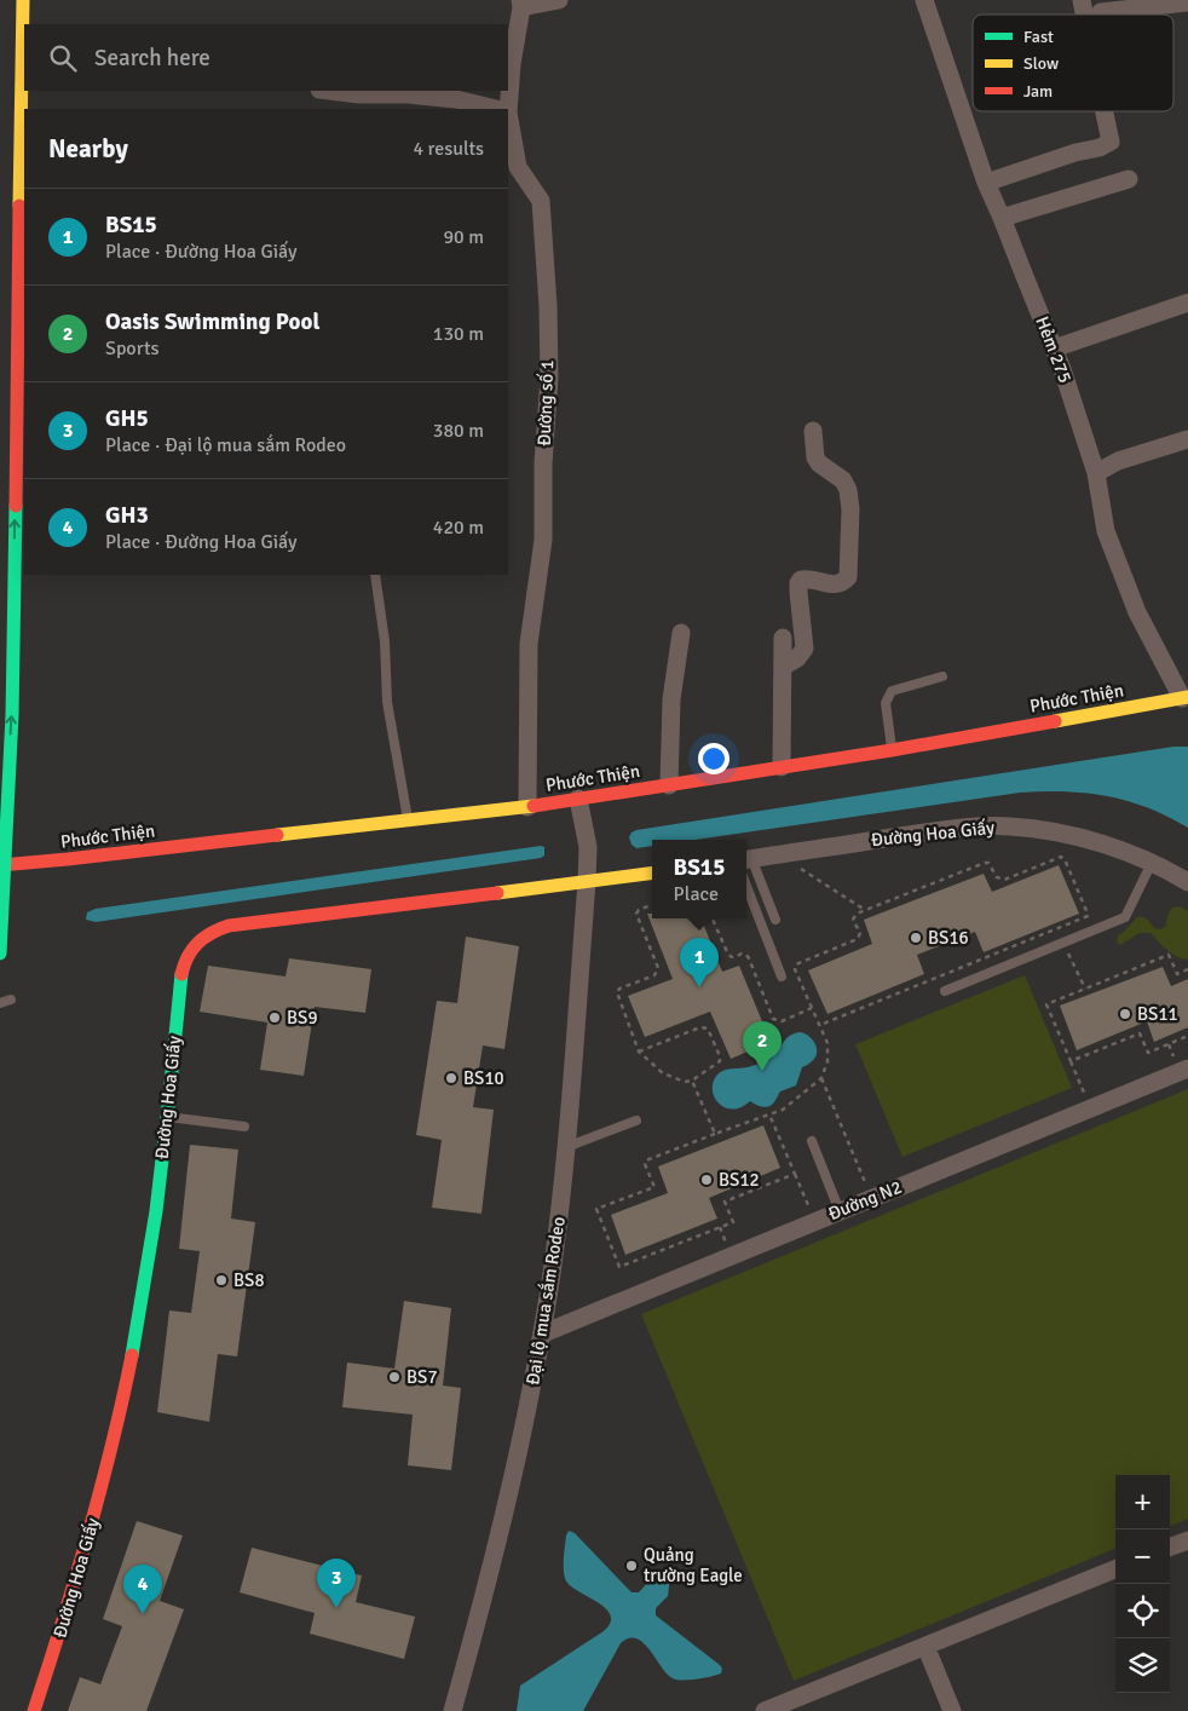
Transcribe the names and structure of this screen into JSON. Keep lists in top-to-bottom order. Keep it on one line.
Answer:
{"streets":{"main road":["Phước Thiện","Đường Hoa Giấy"],"street":["Hẻm 275","Đường số 1","Đường N2","Đại lộ mua sắm Rodeo"]},"crossings":[["Hẻm 275","Phước Thiện"],["Đường số 1","Phước Thiện"],["Phước Thiện","Đại lộ mua sắm Rodeo"],["Đường Hoa Giấy","Đại lộ mua sắm Rodeo"],["Đường N2","Đại lộ mua sắm Rodeo"]],"places":["BS16","BS11","BS9","BS10","BS12","BS8","BS7","Quảng trường Eagle"],"legend":["Fast","Slow","Jam"],"page":{"search":"Search here","heading":["Nearby","4 results"],"list":[{"mark":"1","name":"BS15","note":"Place · Đường Hoa Giấy","value":"90 m"},{"mark":"2","name":"Oasis Swimming Pool","note":"Sports","value":"130 m"},{"mark":"3","name":"GH5","note":"Place · Đại lộ mua sắm Rodeo","value":"380 m"},{"mark":"4","name":"GH3","note":"Place · Đường Hoa Giấy","value":"420 m"}],"popup":["BS15","Place"],"pins":["1","2","3","4"],"map_buttons":["+","−"]}}
